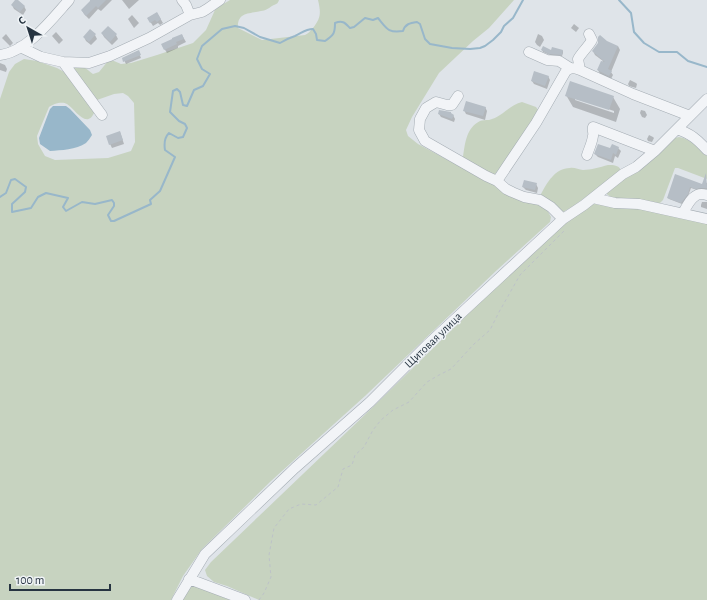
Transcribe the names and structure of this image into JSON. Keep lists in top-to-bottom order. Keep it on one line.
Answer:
{"streets":{"street":["Щитовая улица"]},"scale_bar":"100 m","north":"top left"}
